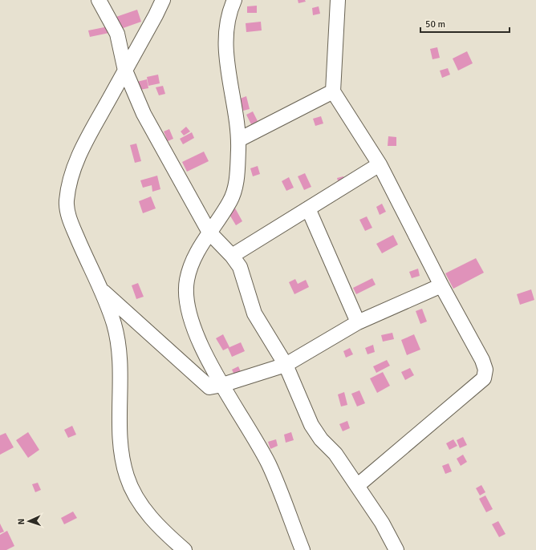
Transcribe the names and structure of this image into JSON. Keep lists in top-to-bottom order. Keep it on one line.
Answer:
{"scale_bar":"50 m","north":"left"}
